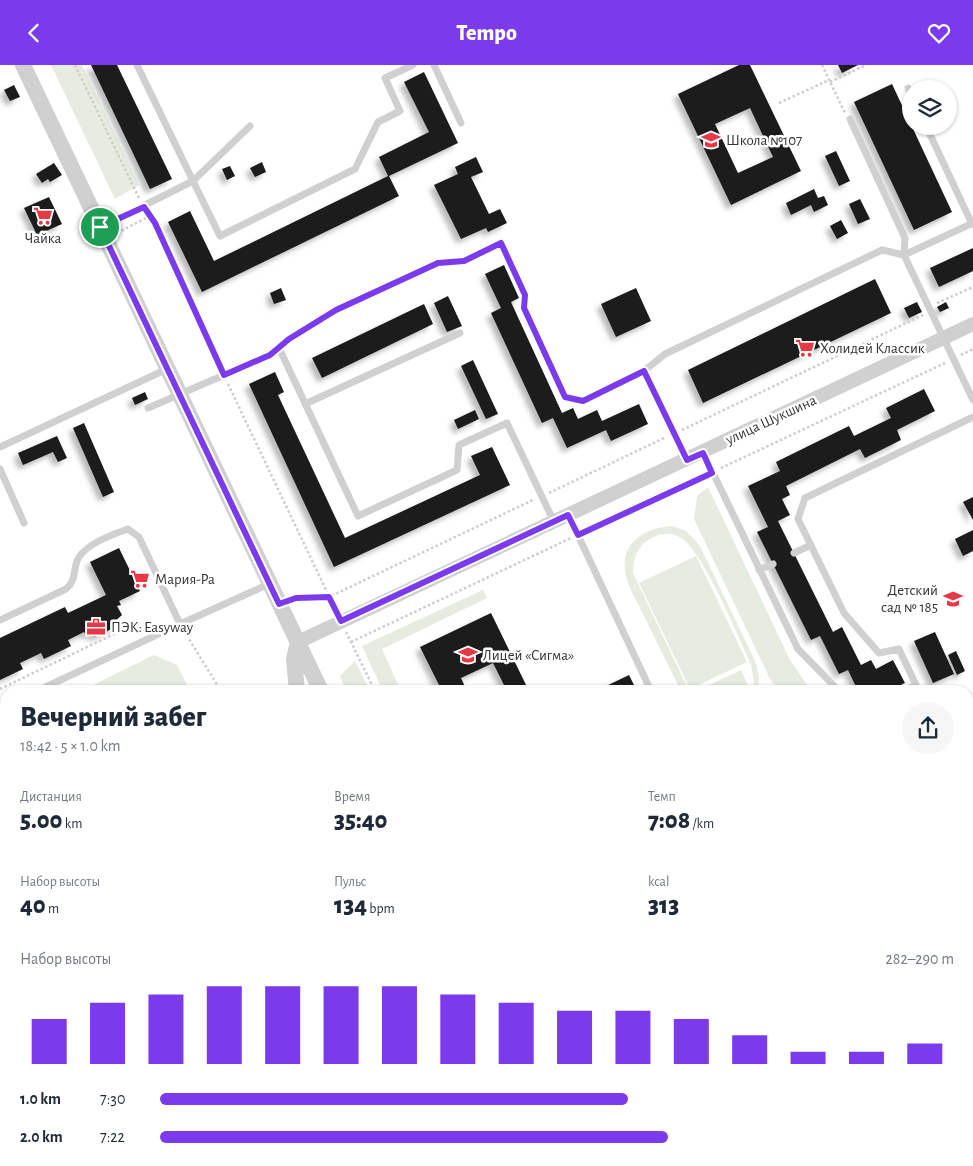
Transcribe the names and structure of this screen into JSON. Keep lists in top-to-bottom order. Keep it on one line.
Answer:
{"streets":{"street":["улица Шукшина"]},"places":{"school or university":["Школа №107","Детский сад № 185","Лицей «Сигма»"],"supermarket":["Чайка","Холидей Классик","Мария-Ра"],"office":["ПЭК: Easyway"]},"page":{"header":"Tempo","heading":["Вечерний забег","18:42 · 5 × 1.0 km"],"stats":[["Дистанция","5.00 km"],["Время","35:40"],["Темп","7:08 /km"],["Набор высоты","40 m"],["Пульс","134 bpm"],["kcal","313"]],"chart":["Набор высоты","282–290 m"],"list":[{"name":"1.0 km","note":"7:30"},{"name":"2.0 km","note":"7:22"}]}}
